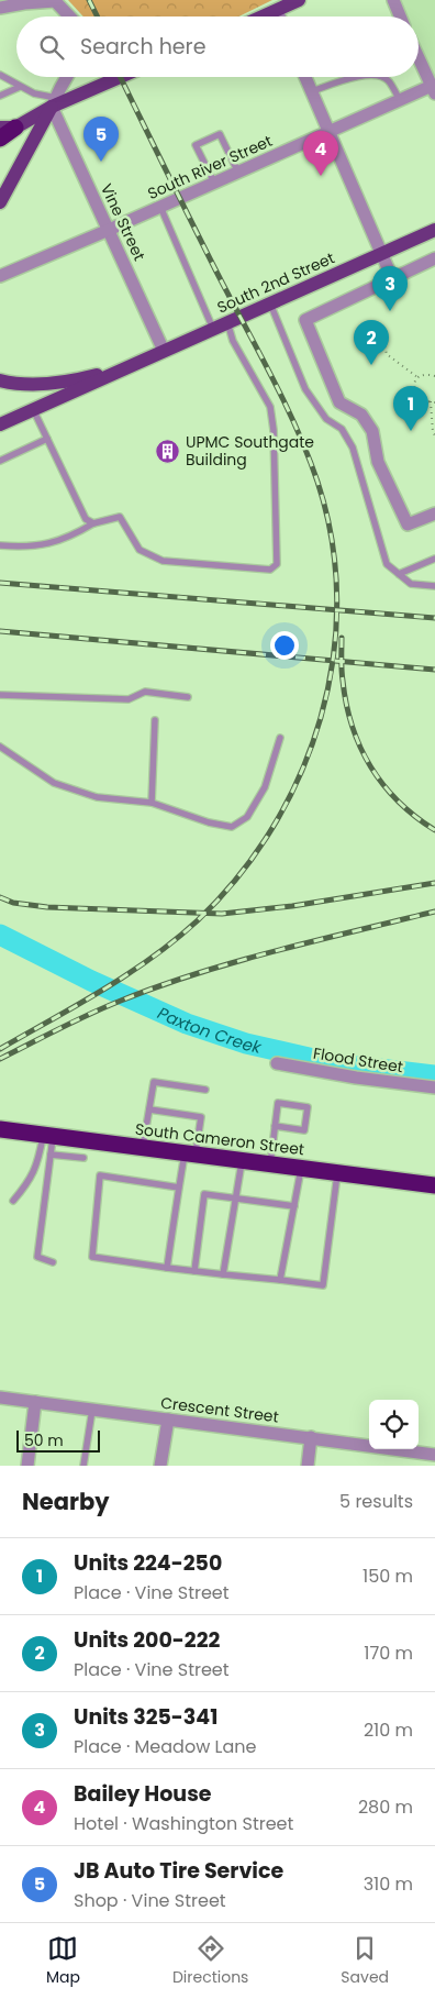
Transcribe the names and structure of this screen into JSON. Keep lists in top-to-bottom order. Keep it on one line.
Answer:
{"streets":{"highway":["South Cameron Street"],"main road":["South 2nd Street"],"street":["South River Street","Vine Street","Flood Street","Crescent Street"]},"crossings":[["South River Street","Vine Street"],["Vine Street","South 2nd Street"]],"water":["Paxton Creek"],"places":{"building":["UPMC Southgate Building"]},"scale_bar":"50 m","page":{"search":"Search here","pins":["5","4","3","2","1"],"scale":"50 m","heading":["Nearby","5 results"],"list":[{"mark":"1","name":"Units 224-250","note":"Place · Vine Street","value":"150 m"},{"mark":"2","name":"Units 200-222","note":"Place · Vine Street","value":"170 m"},{"mark":"3","name":"Units 325-341","note":"Place · Meadow Lane","value":"210 m"},{"mark":"4","name":"Bailey House","note":"Hotel · Washington Street","value":"280 m"},{"mark":"5","name":"JB Auto Tire Service","note":"Shop · Vine Street","value":"310 m"}],"nav":["Map","Directions","Saved"]}}
